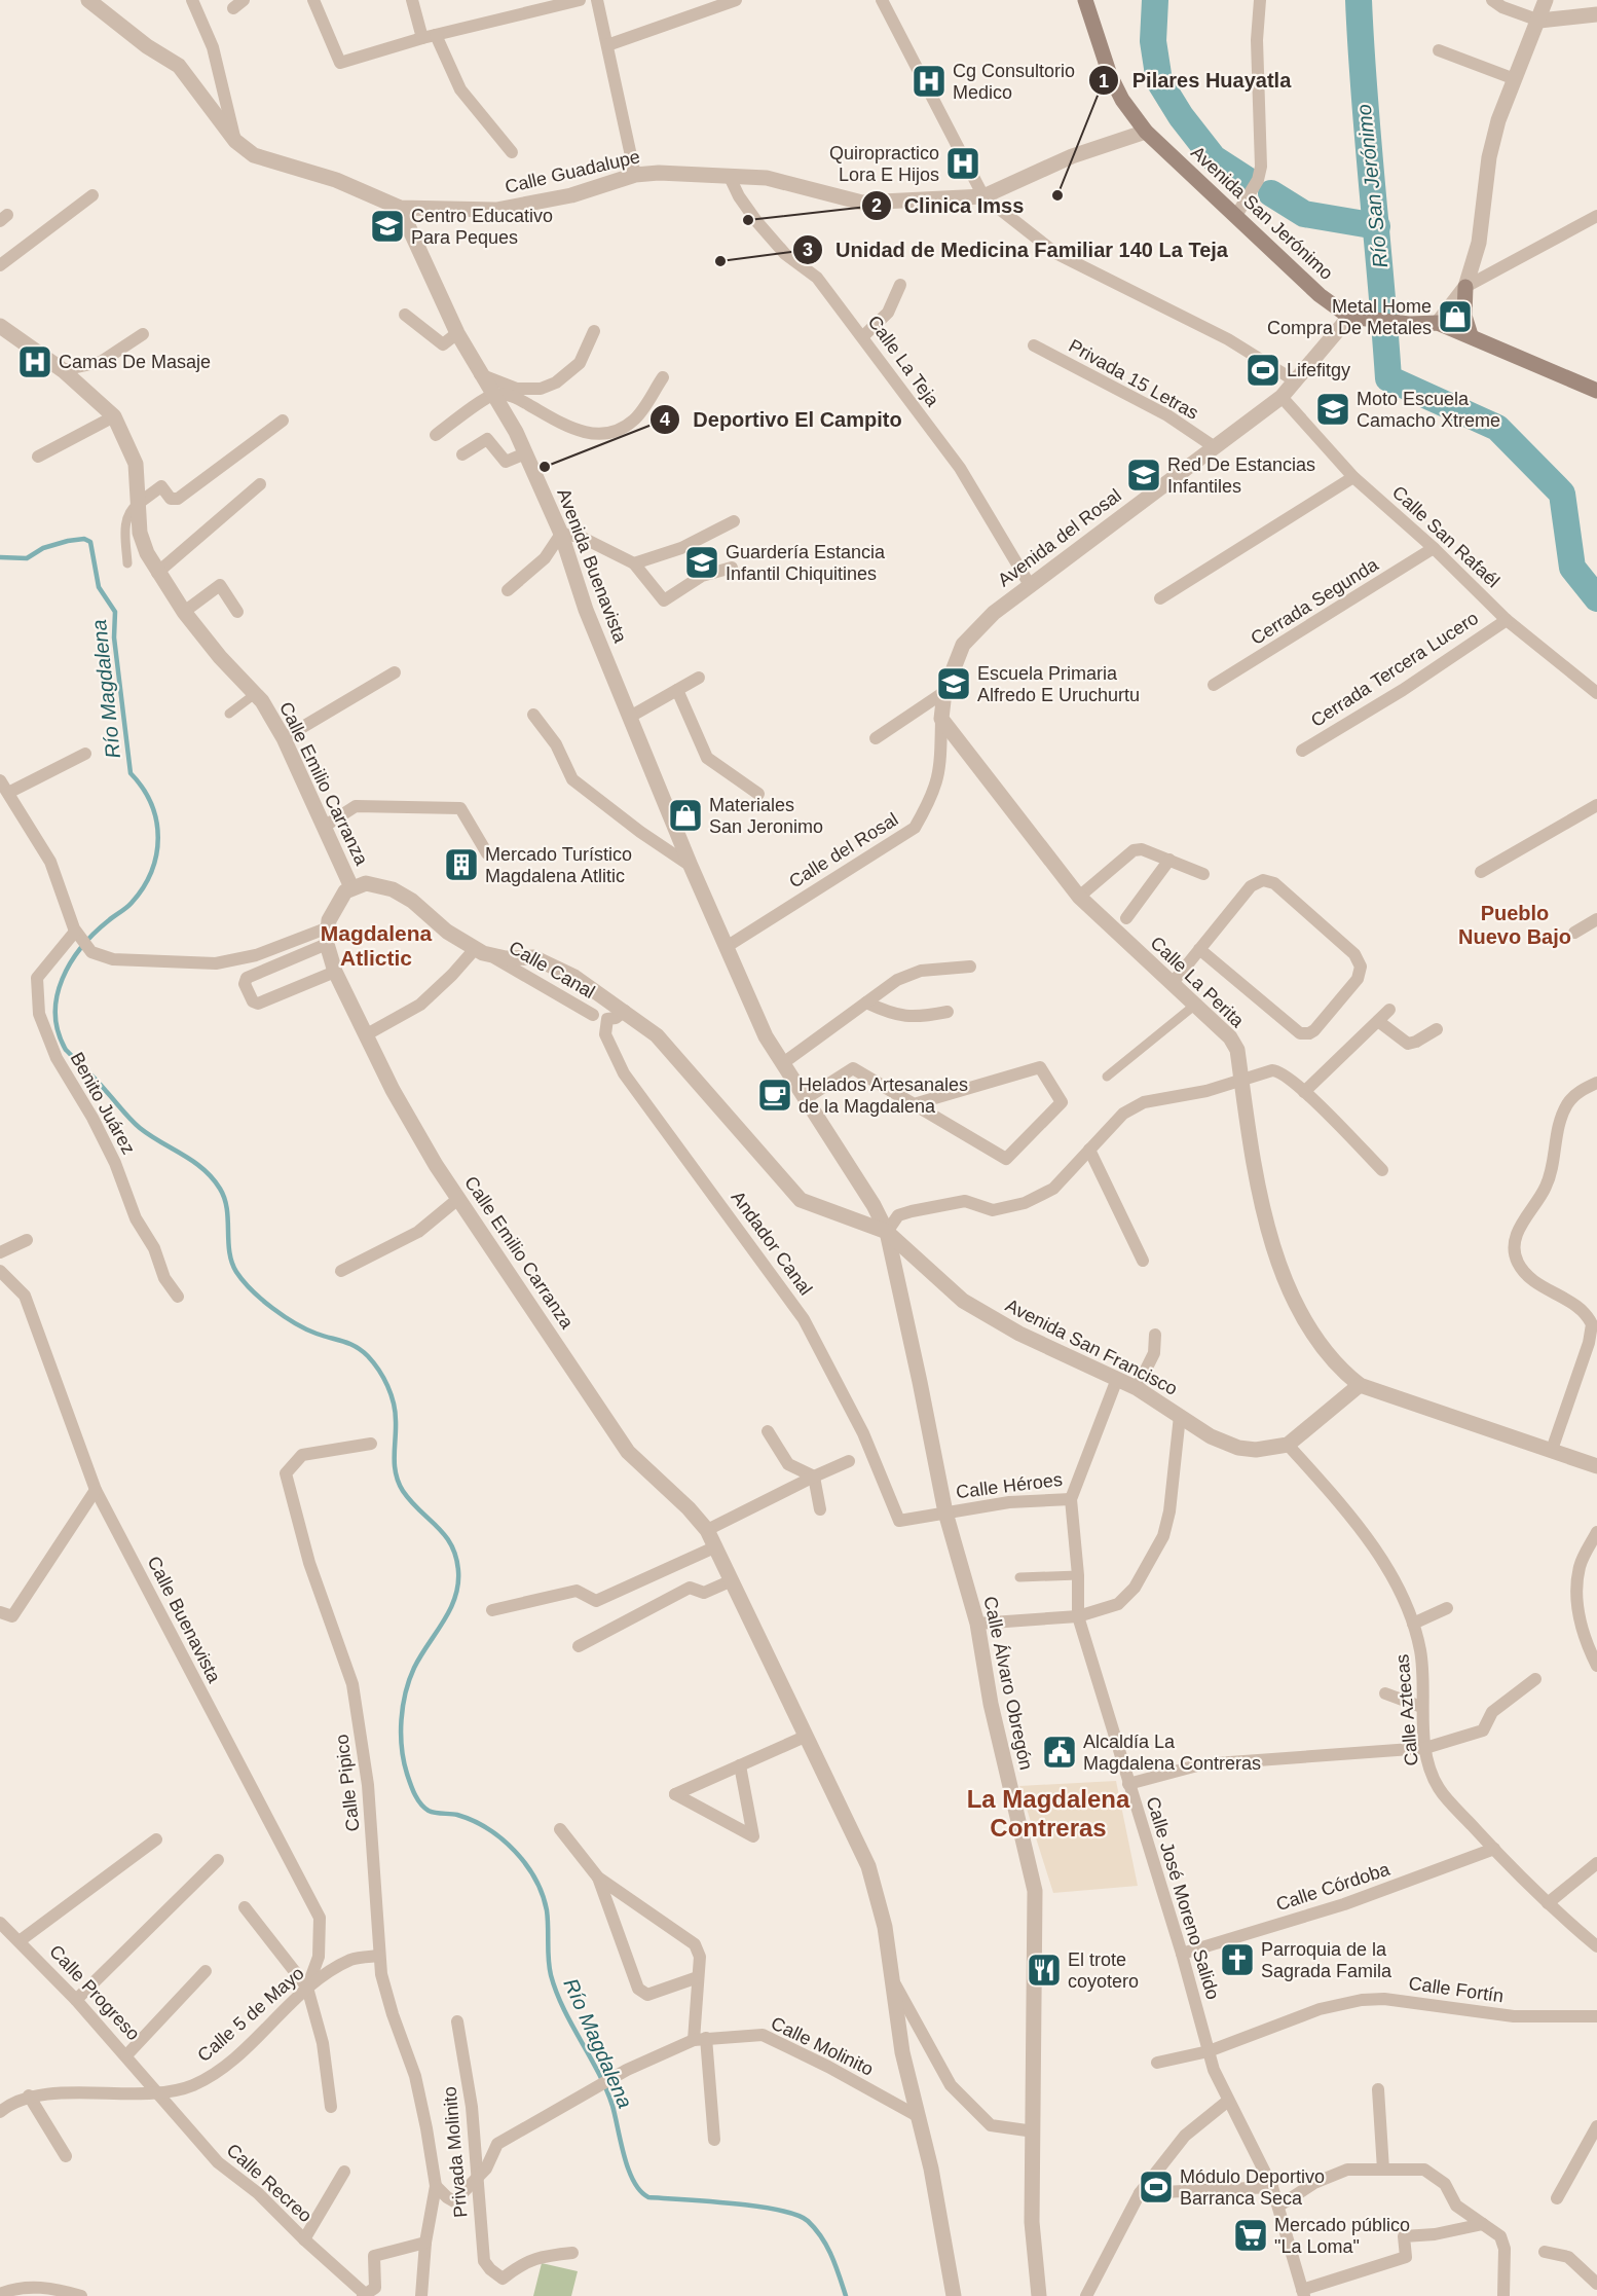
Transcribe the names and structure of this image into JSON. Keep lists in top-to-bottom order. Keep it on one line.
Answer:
{"streets":{"main road":["Avenida San Jerónimo"],"street":["Calle Guadalupe","Calle La Teja","Privada 15 Letras","Calle San Rafaél","Avenida del Rosal","Avenida Buenavista","Cerrada Segunda","Cerrada Tercera Lucero","Calle Emilio Carranza","Calle del Rosal","Calle Canal","Calle La Perita","Benito Juárez","Andador Canal","Avenida San Francisco","Calle Héroes","Calle Buenavista","Calle Álvaro Obregón","Calle Aztecas","Calle Pipico","Calle Córdoba","Calle José Moreno Salido","Calle Fortín","Calle Progreso","Calle 5 de Mayo","Calle Molinito","Privada Molinito","Calle Recreo"]},"crossings":[["Calle Guadalupe","Avenida San Jerónimo"],["Calle Guadalupe","Calle La Teja"],["Calle Guadalupe","Avenida Buenavista"],["Avenida San Jerónimo","Avenida del Rosal"],["Calle La Teja","Avenida del Rosal"],["Privada 15 Letras","Avenida del Rosal"],["Calle San Rafaél","Avenida del Rosal"],["Calle San Rafaél","Cerrada Segunda"],["Calle San Rafaél","Cerrada Tercera Lucero"],["Avenida del Rosal","Calle del Rosal"],["Avenida del Rosal","Calle La Perita"],["Avenida Buenavista","Calle del Rosal"],["Avenida Buenavista","Avenida San Francisco"],["Avenida Buenavista","Calle Álvaro Obregón"],["Calle Emilio Carranza","Calle Molinito"],["Calle del Rosal","Calle La Perita"],["Andador Canal","Calle Héroes"],["Avenida San Francisco","Calle Héroes"],["Avenida San Francisco","Calle Álvaro Obregón"],["Avenida San Francisco","Calle Aztecas"],["Calle Héroes","Calle Álvaro Obregón"],["Calle Héroes","Calle José Moreno Salido"],["Calle Buenavista","Calle 5 de Mayo"],["Calle Aztecas","Calle Córdoba"],["Calle Pipico","Calle 5 de Mayo"],["Calle Pipico","Calle Molinito"],["Calle Córdoba","Calle José Moreno Salido"],["Calle José Moreno Salido","Calle Fortín"],["Calle Progreso","Calle 5 de Mayo"],["Calle Progreso","Calle Recreo"],["Calle 5 de Mayo","Calle Recreo"],["Calle Molinito","Privada Molinito"]],"districts":["Pueblo Nuevo Bajo","Magdalena Atlictic","La Magdalena Contreras"],"water":["Río San Jerónimo","Río Magdalena"],"places":{"hospital":["Cg Consultorio Medico","Quiropractico Lora E Hijos","Camas De Masaje"],"other":["Pilares Huayatla","Clinica Imss","Unidad de Medicina Familiar 140 La Teja","Deportivo El Campito"],"school or university":["Centro Educativo Para Peques","Moto Escuela Camacho Xtreme","Red De Estancias Infantiles","Guardería Estancia Infantil Chiquitines","Escuela Primaria Alfredo E Uruchurtu"],"shop":["Metal Home Compra De Metales","Materiales San Jeronimo"],"sports":["Lifefitgy","Módulo Deportivo Barranca Seca"],"building":["Mercado Turístico Magdalena Atlitic"],"cafe":["Helados Artesanales de la Magdalena"],"public building":["Alcaldía La Magdalena Contreras"],"church":["Parroquia de la Sagrada Famila"],"restaurant":["El trote coyotero"],"supermarket":["Mercado público \"La Loma\""]}}
